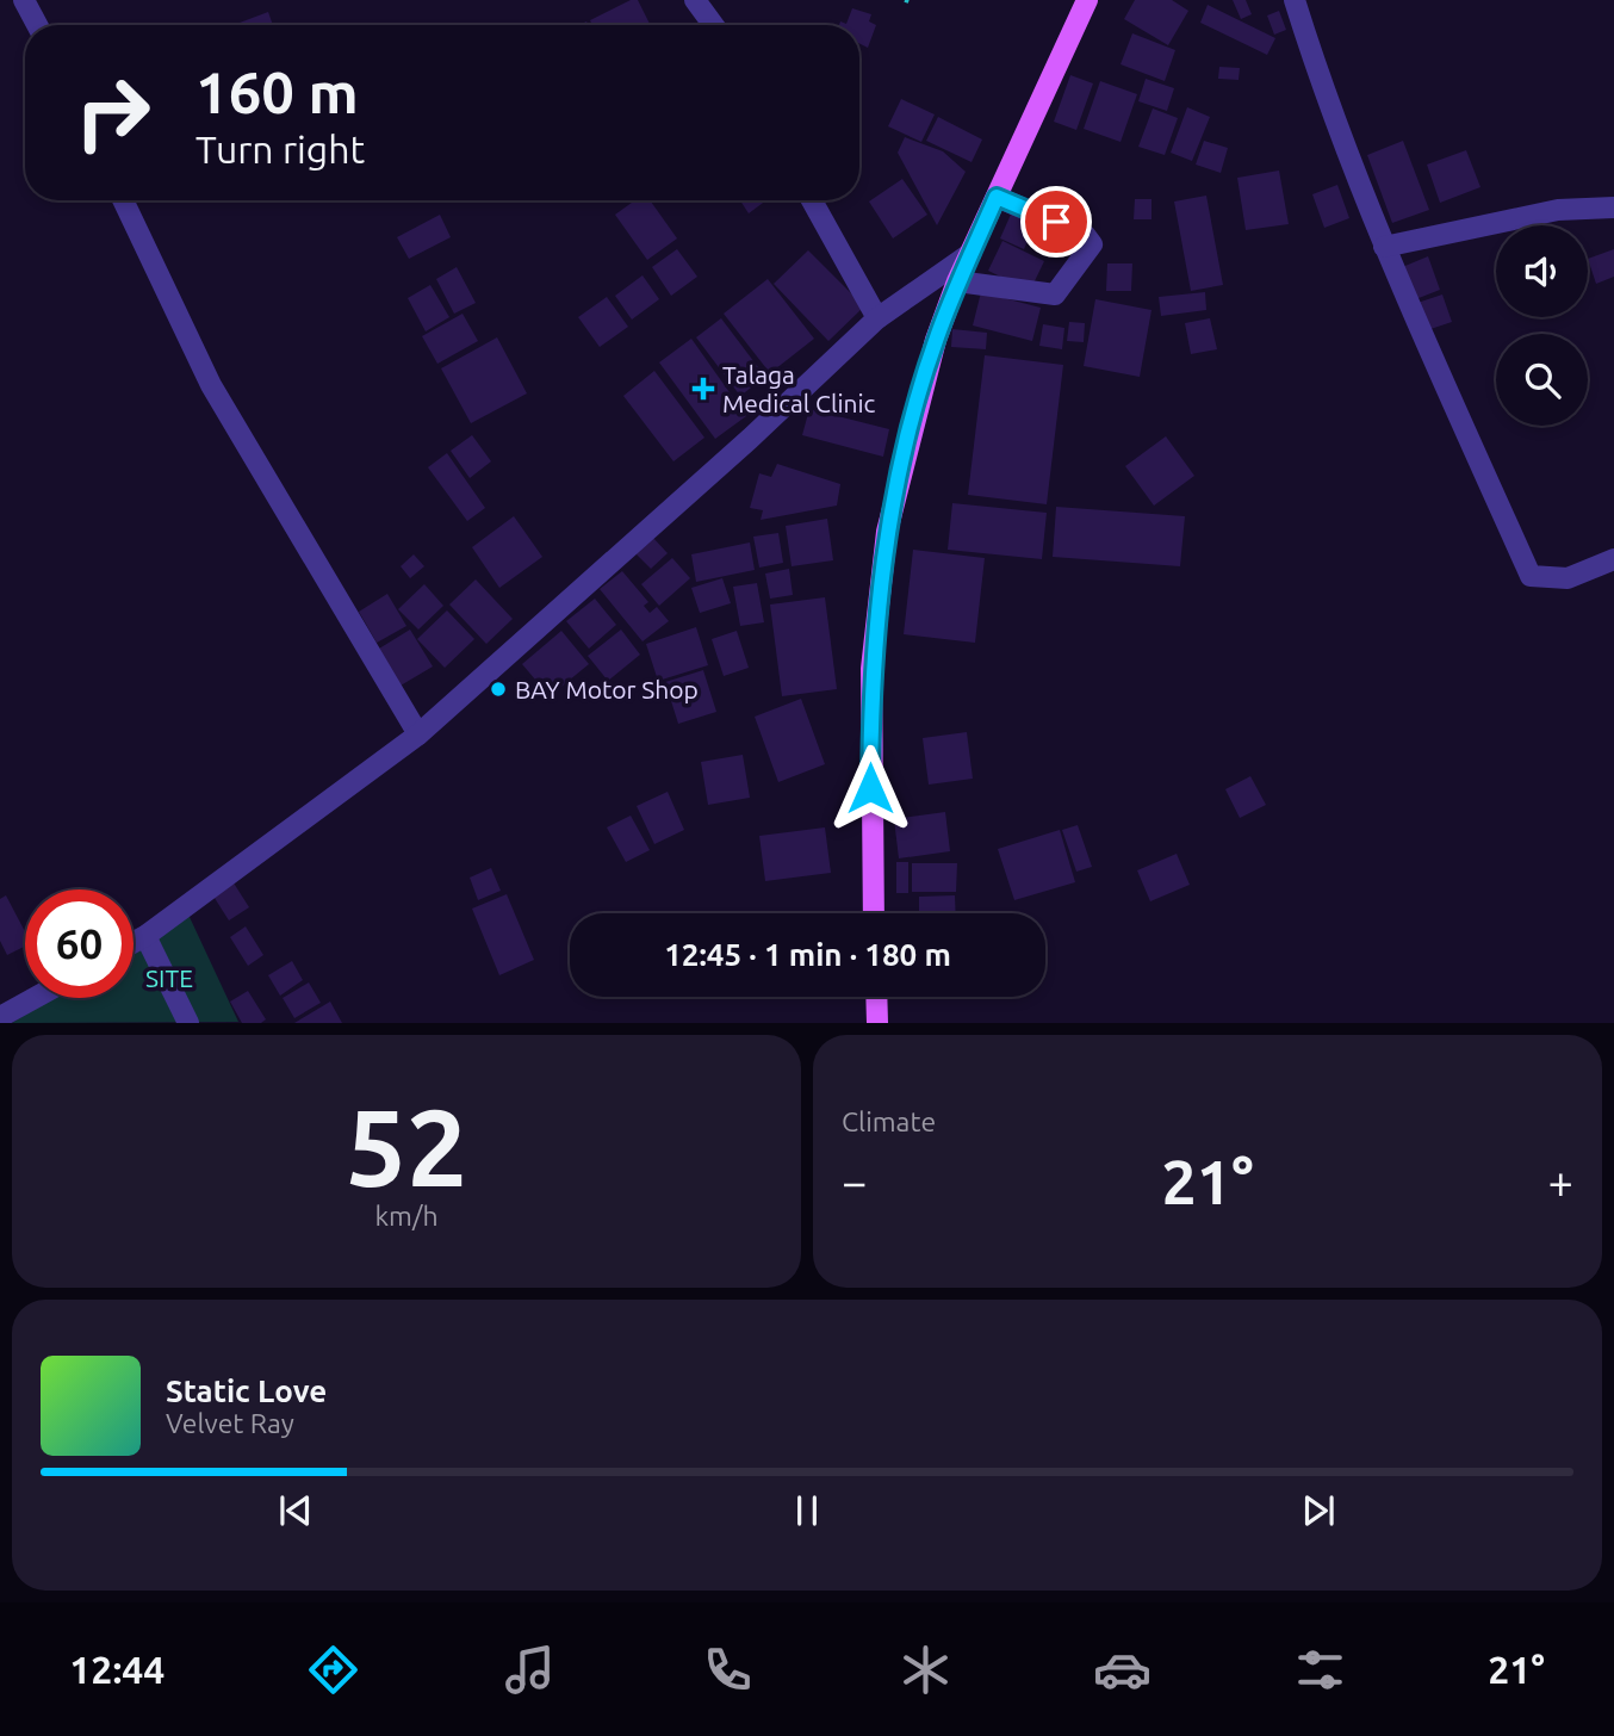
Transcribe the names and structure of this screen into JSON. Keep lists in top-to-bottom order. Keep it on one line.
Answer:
{"parks":["SITE"],"places":{"health":["Talaga Medical Clinic"],"other":["BAY Motor Shop"]},"page":{"turn":["160 m","Turn right"],"limit":"60","trip":"12:45 · 1 min · 180 m","tile":[["52","km/h"],"Climate"],"heat":["−","21°","+"],"song":["Static Love","Velvet Ray"],"tabs":["12:44","21°"]}}
